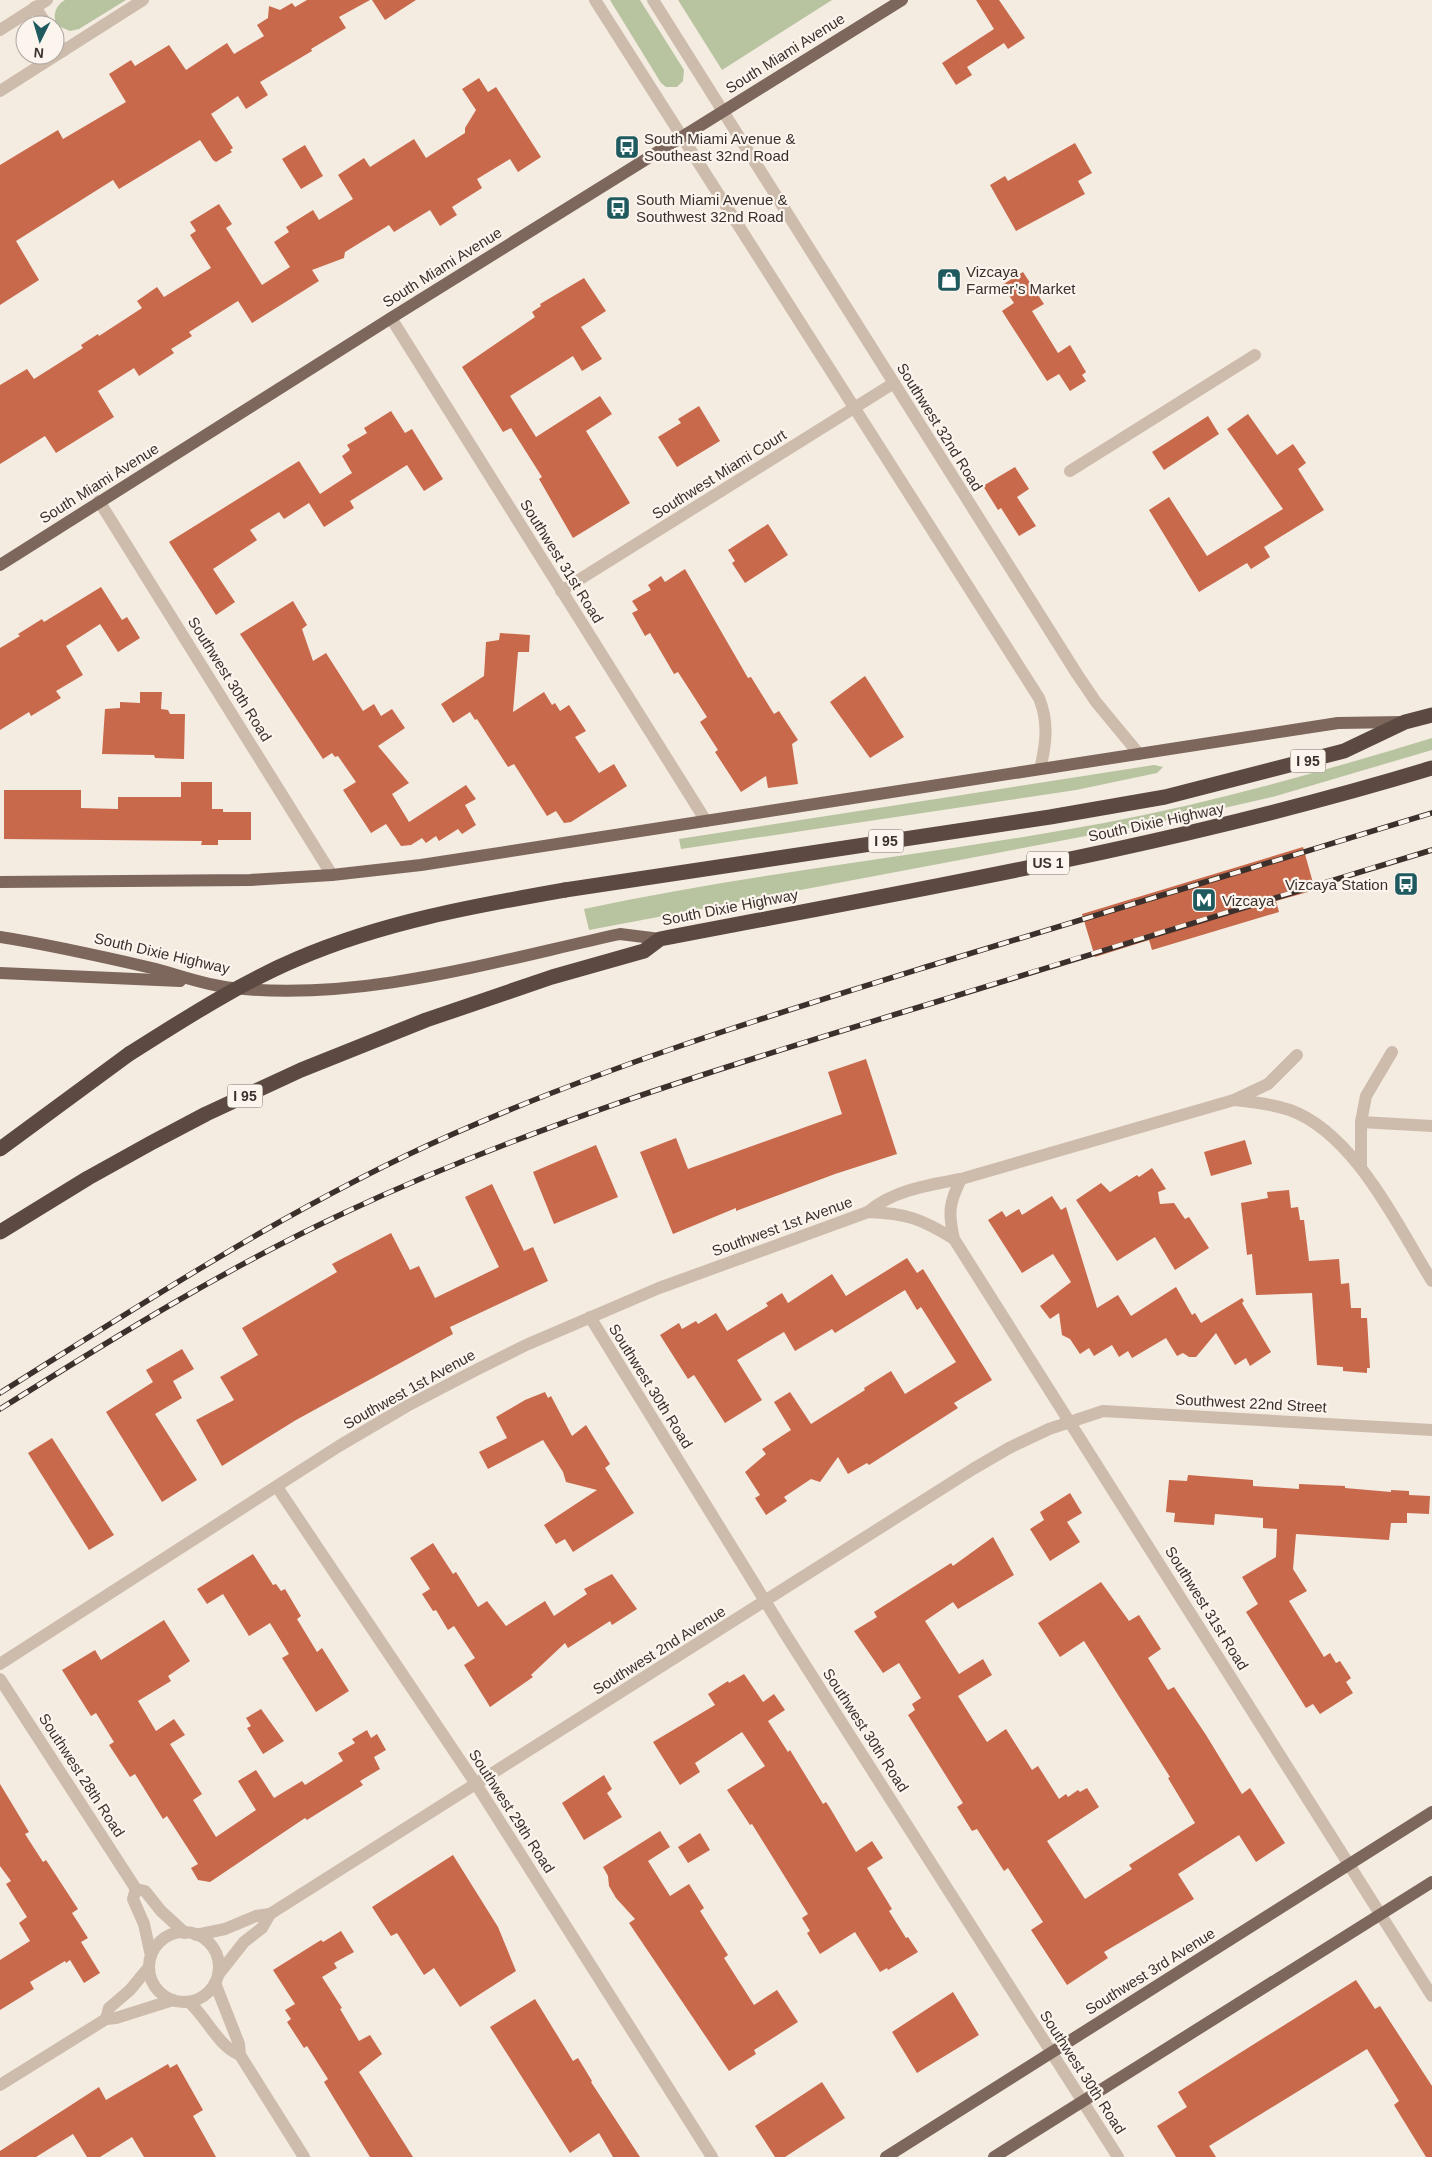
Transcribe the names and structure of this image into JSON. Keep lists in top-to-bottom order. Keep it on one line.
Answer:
{"streets":{"highway":["I 95","South Dixie Highway","US 1"],"main road":["South Miami Avenue","Southwest 3rd Avenue"],"street":["Southwest 32nd Road","Southwest Miami Court","Southwest 31st Road","Southwest 30th Road","Southwest 1st Avenue","Southwest 22nd Street","Southwest 2nd Avenue","Southwest 28th Road","Southwest 29th Road"]},"crossings":[["South Miami Avenue","Southwest 32nd Road"],["South Miami Avenue","Southwest 31st Road"],["South Miami Avenue","Southwest 30th Road"],["Southwest 32nd Road","Southwest Miami Court"],["Southwest Miami Court","Southwest 31st Road"],["Southwest 31st Road","Southwest 1st Avenue"],["Southwest 31st Road","Southwest 22nd Street"],["Southwest 31st Road","Southwest 2nd Avenue"],["Southwest 31st Road","Southwest 3rd Avenue"],["Southwest 30th Road","Southwest 1st Avenue"],["Southwest 30th Road","Southwest 2nd Avenue"],["Southwest 30th Road","Southwest 3rd Avenue"],["I 95","South Dixie Highway"],["Southwest 1st Avenue","Southwest 29th Road"],["Southwest 22nd Street","Southwest 2nd Avenue"],["Southwest 2nd Avenue","Southwest 28th Road"],["Southwest 2nd Avenue","Southwest 29th Road"]],"places":{"bus stop":["South Miami Avenue & Southeast 32nd Road","South Miami Avenue & Southwest 32nd Road","Vizcaya Station"],"shop":["Vizcaya Farmer’s Market"],"metro station":["Vizcaya"]},"north":"bottom"}
